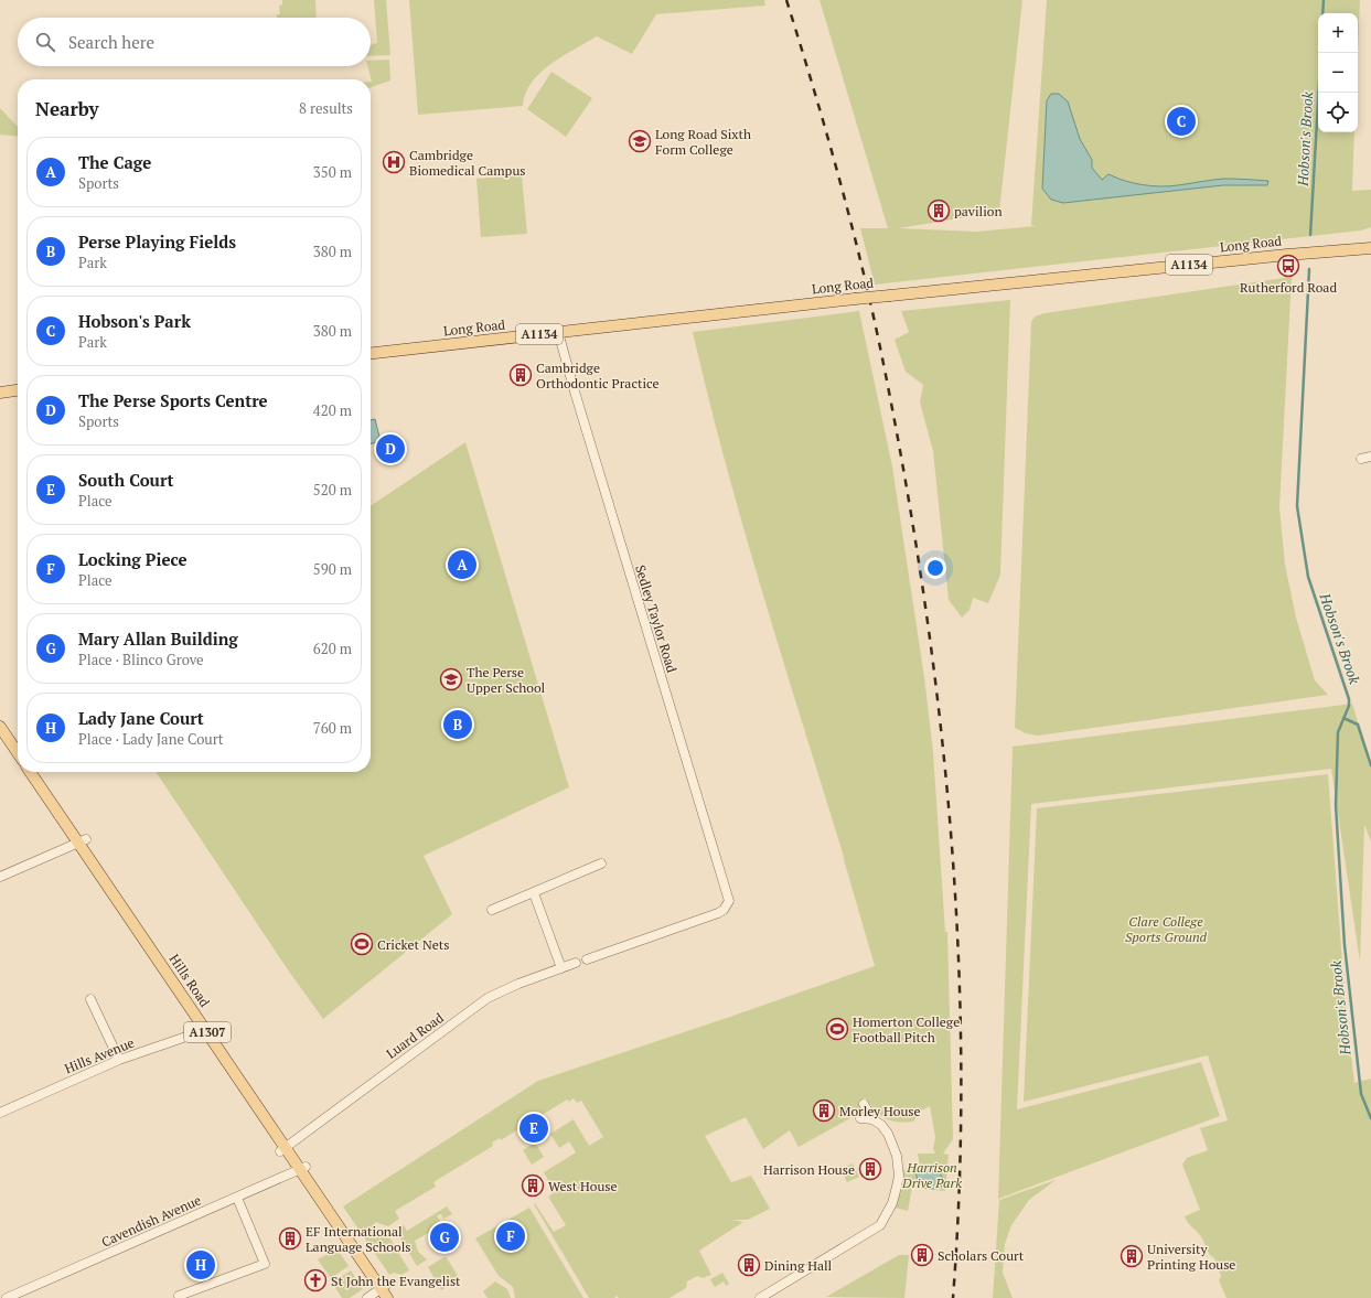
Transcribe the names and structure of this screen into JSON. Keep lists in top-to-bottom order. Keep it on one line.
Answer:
{"streets":{"main road":["Long Road","A1134","Hills Road","A1307"],"street":["Sedley Taylor Road","Luard Road","Hills Avenue","Cavendish Avenue"]},"crossings":[["Long Road","Sedley Taylor Road"],["Hills Road","Luard Road"],["Hills Road","Hills Avenue"],["Hills Road","Cavendish Avenue"]],"water":["Hobson's Brook"],"parks":["Clare College Sports Ground","Harrison Drive Park"],"places":{"school or university":["Long Road Sixth Form College","The Perse Upper School"],"hospital":["Cambridge Biomedical Campus"],"building":["pavilion","Cambridge Orthodontic Practice","Morley House","Harrison House","West House","EF International Language Schools","Scholars Court","University Printing House","Dining Hall"],"bus stop":["Rutherford Road"],"sports":["Cricket Nets","Homerton College Football Pitch"],"church":["St John the Evangelist"]},"page":{"map_buttons":["+","−"],"search":"Search here","heading":["Nearby","8 results"],"pins":["C","D","A","B","E","F","G","H"],"list":[{"mark":"A","name":"The Cage","note":"Sports","value":"350 m"},{"mark":"B","name":"Perse Playing Fields","note":"Park","value":"380 m"},{"mark":"C","name":"Hobson's Park","note":"Park","value":"380 m"},{"mark":"D","name":"The Perse Sports Centre","note":"Sports","value":"420 m"},{"mark":"E","name":"South Court","note":"Place","value":"520 m"},{"mark":"F","name":"Locking Piece","note":"Place","value":"590 m"},{"mark":"G","name":"Mary Allan Building","note":"Place · Blinco Grove","value":"620 m"},{"mark":"H","name":"Lady Jane Court","note":"Place · Lady Jane Court","value":"760 m"}]}}
